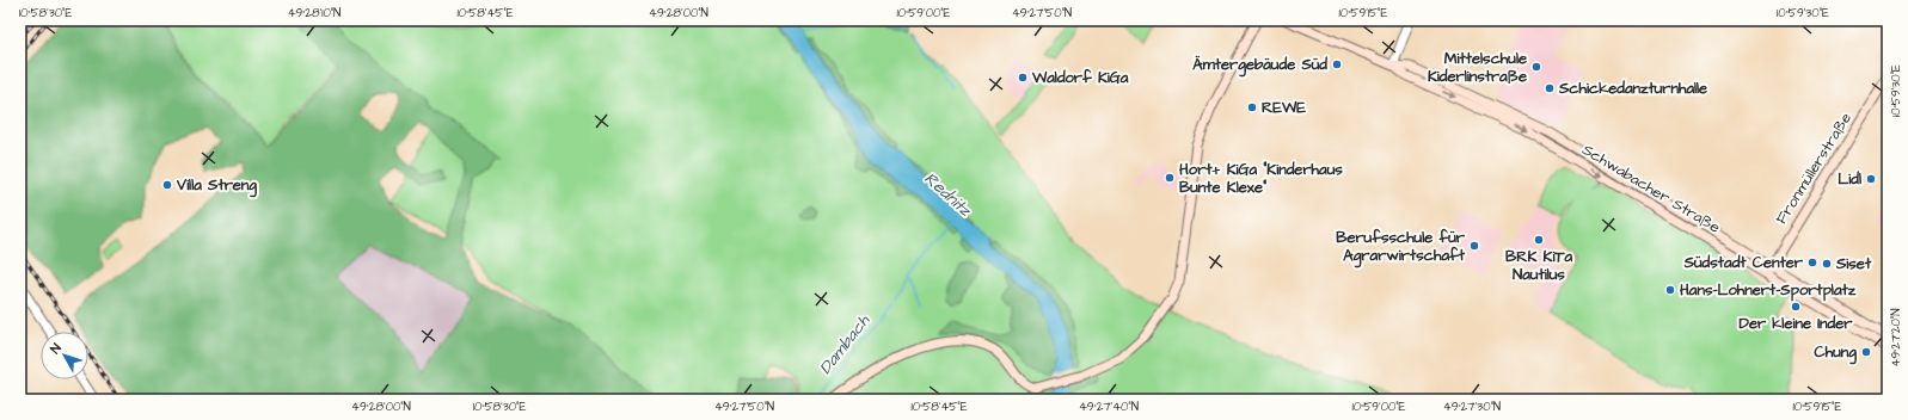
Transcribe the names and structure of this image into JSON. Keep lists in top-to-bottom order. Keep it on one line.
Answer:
{"streets":{"main road":["Fronmüllerstraße","Schwabacher Straße"]},"crossings":[["Fronmüllerstraße","Schwabacher Straße"]],"water":["Rednitz","Dambach"],"places":["Ämtergebäude Süd","Mittelschule Kiderlinstraße","Waldorf KiGa","Schickedanzturnhalle","REWE","Hort+ KiGa \"Kinderhaus Bunte Klexe\"","Lidl","Villa Streng","BRK KiTa Nautilus","Berufsschule für Agrarwirtschaft","Südstadt Center","Siset","Hans-Lohnert-Sportplatz","Der kleine Inder","Chung"],"north":"top left","coordinates":["10°58'30\"E","49°28'10\"N","10°58'45\"E","49°28'00\"N","10°59'00\"E","49°27'50\"N","10°59'15\"E","10°59'30\"E","49°27'20\"N","49°27'40\"N","49°27'30\"N"]}
